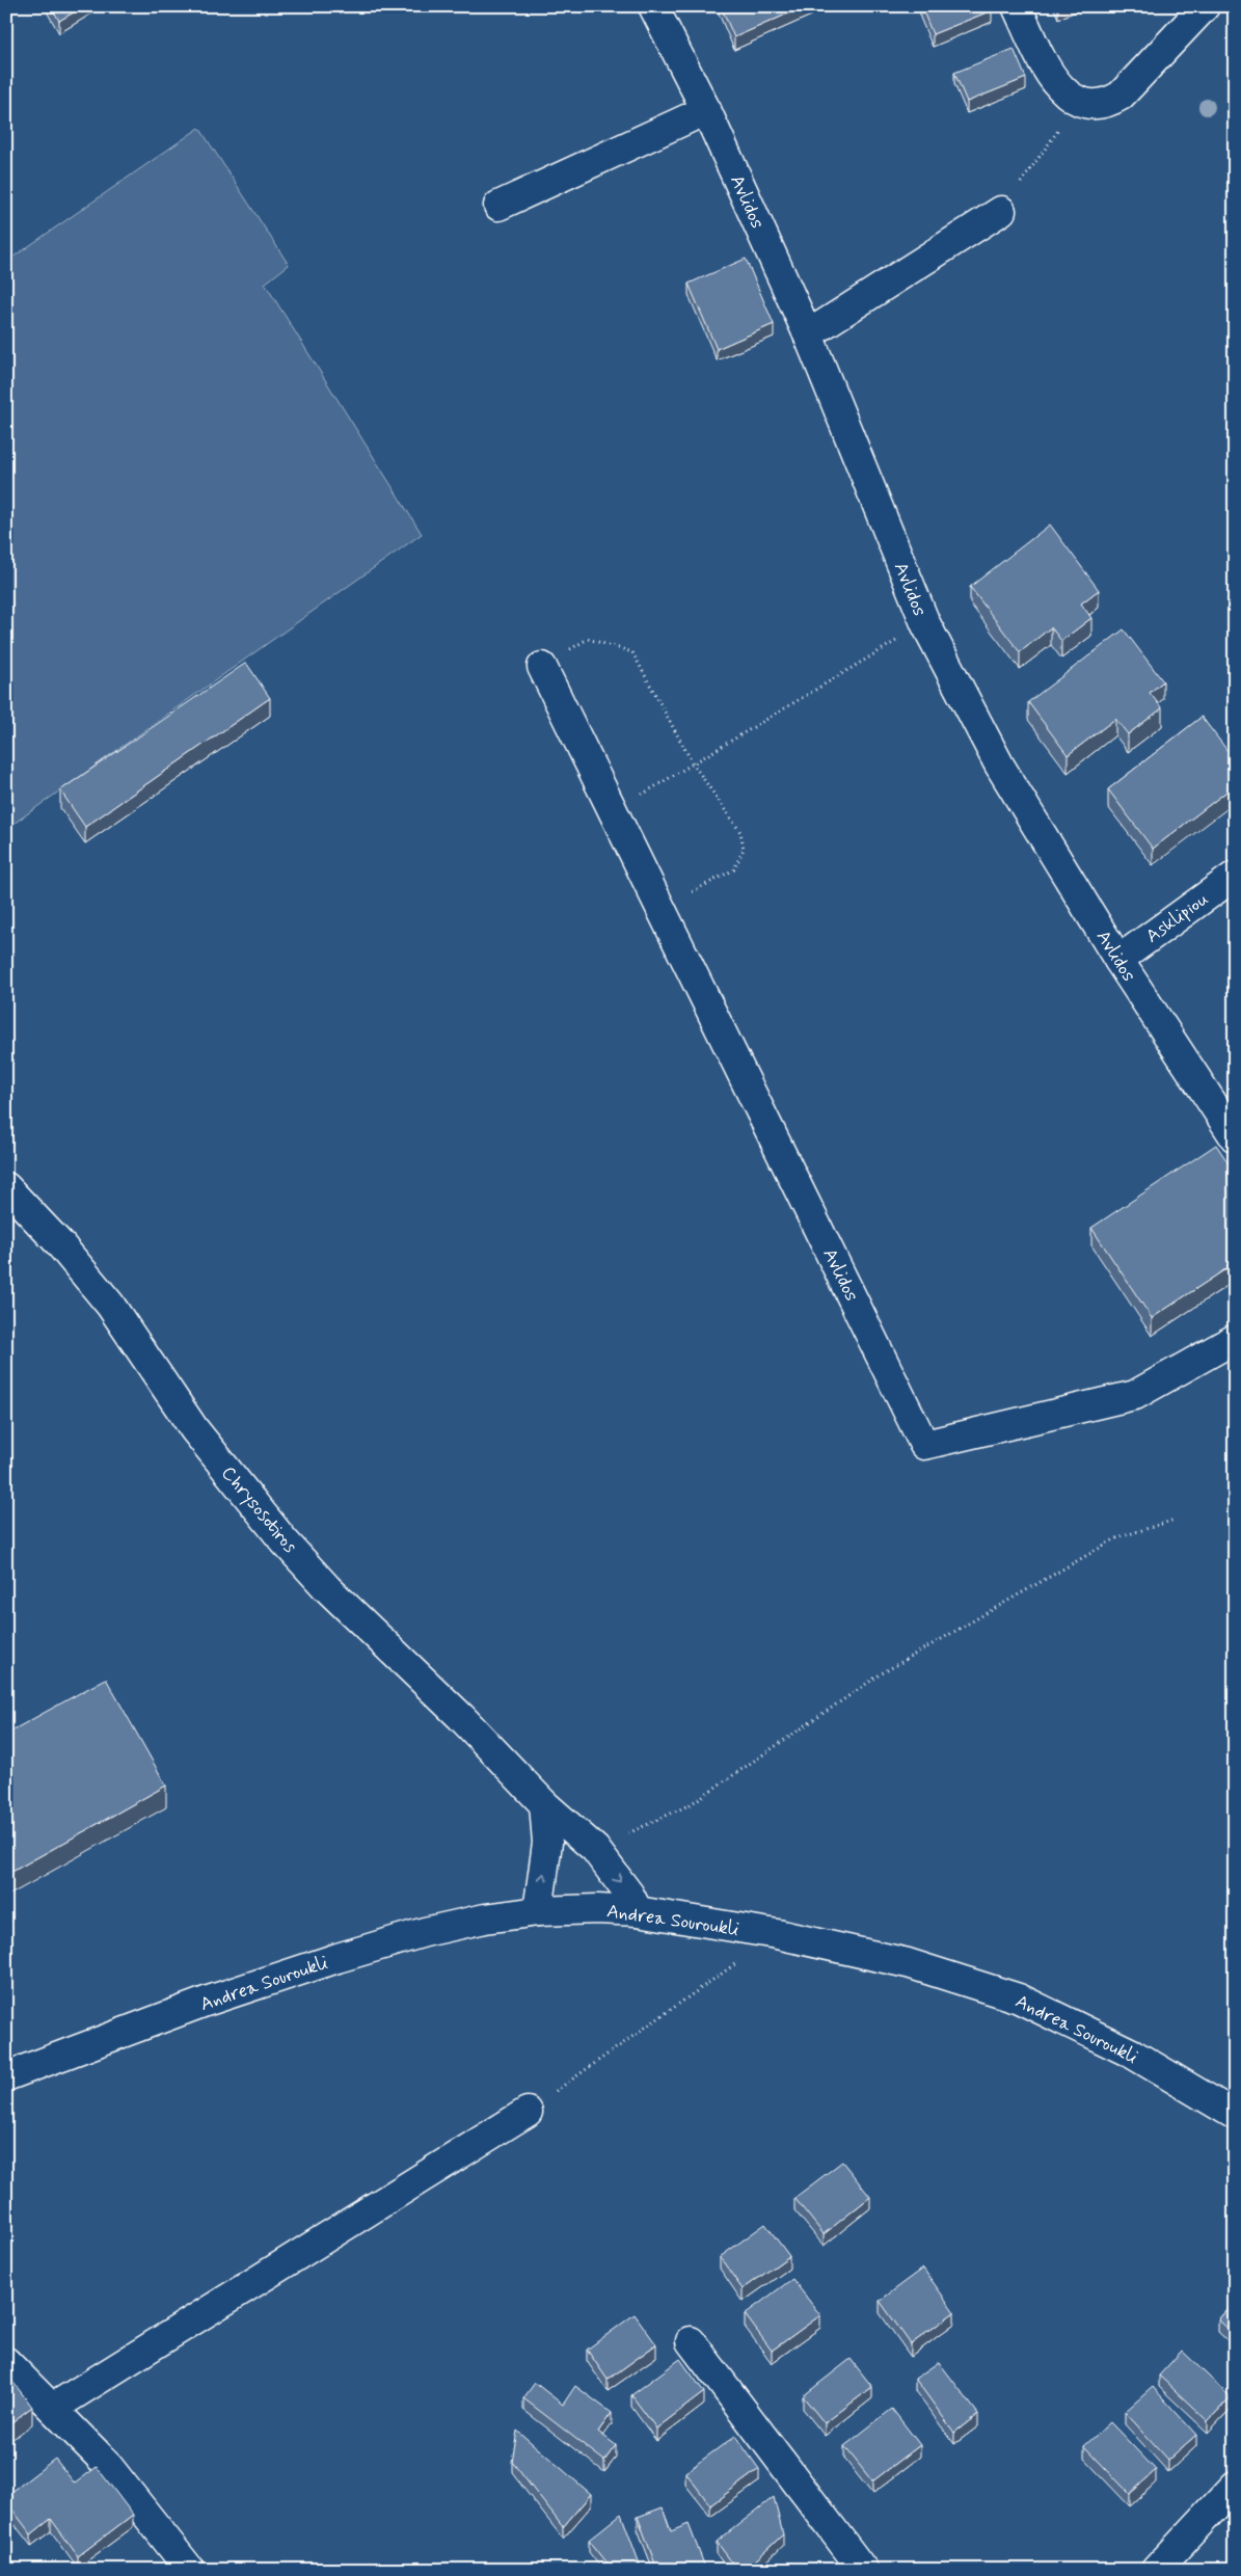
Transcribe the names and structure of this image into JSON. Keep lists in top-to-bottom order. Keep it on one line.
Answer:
{"streets":{"street":["Avlidos","Asklipiou","Chrysosotiros","Andrea Souroukli"]},"crossings":[["Avlidos","Asklipiou"],["Chrysosotiros","Andrea Souroukli"]]}
